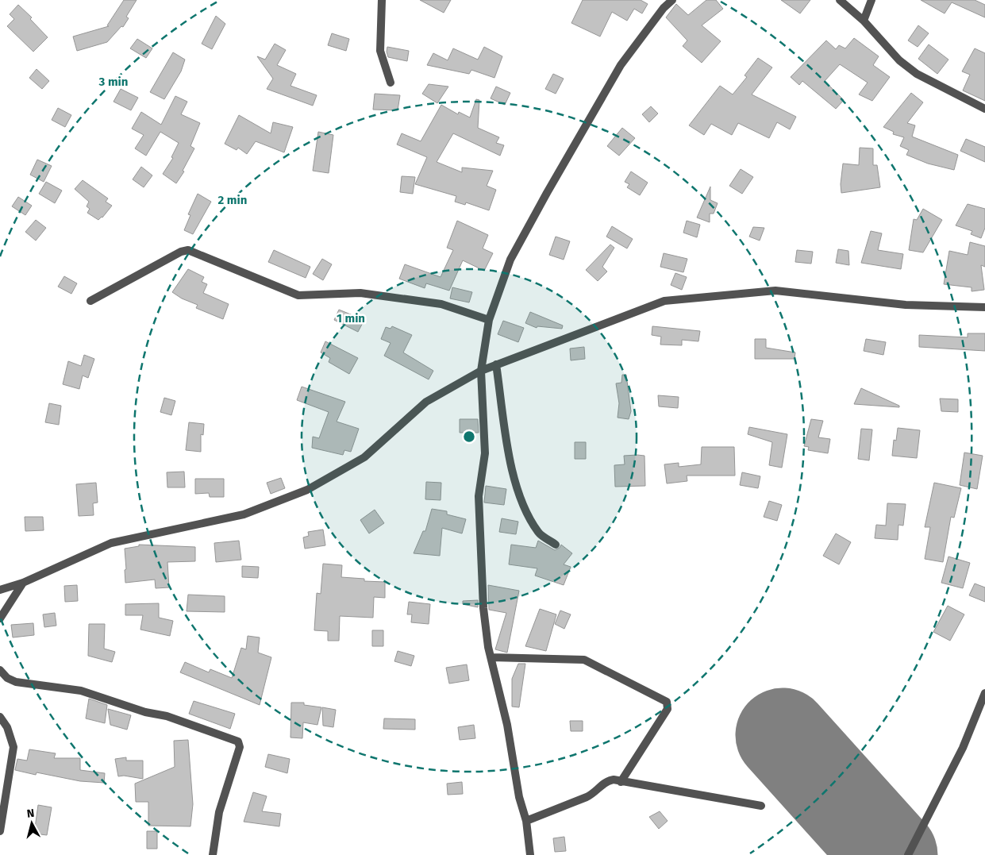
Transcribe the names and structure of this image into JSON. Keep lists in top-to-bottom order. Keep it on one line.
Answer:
{"north":"top","rings":["3 min","2 min","1 min"]}
